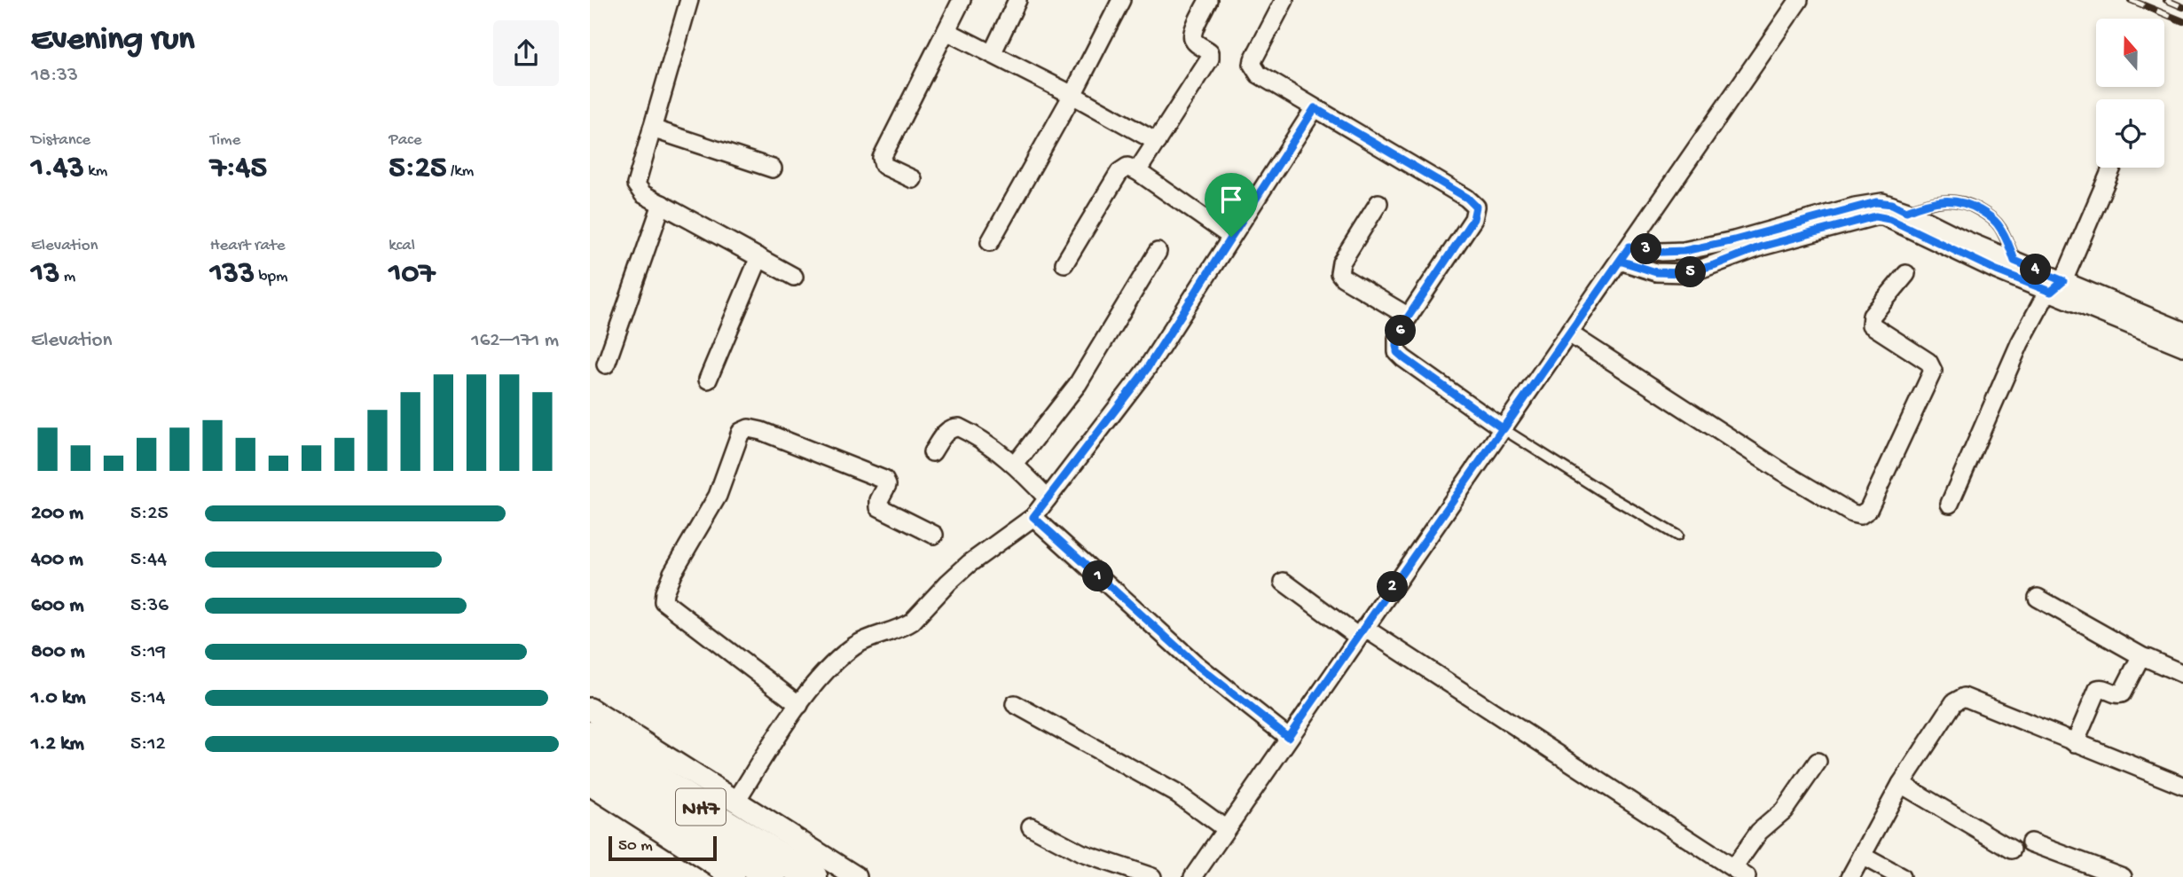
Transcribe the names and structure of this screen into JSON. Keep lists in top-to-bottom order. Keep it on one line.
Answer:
{"streets":{"highway":["NH7"]},"scale_bar":"50 m","north":"top","page":{"heading":["Evening run","18:33"],"stats":[["Distance","1.43 km"],["Time","7:45"],["Pace","5:25 /km"],["Elevation","13 m"],["Heart rate","133 bpm"],["kcal","107"]],"pins":["3","4","5","6","1","2"],"chart":["Elevation","162–171 m"],"list":[{"name":"200 m","note":"5:25"},{"name":"400 m","note":"5:44"},{"name":"600 m","note":"5:36"},{"name":"800 m","note":"5:19"},{"name":"1.0 km","note":"5:14"},{"name":"1.2 km","note":"5:12"}],"scale":"50 m"}}
